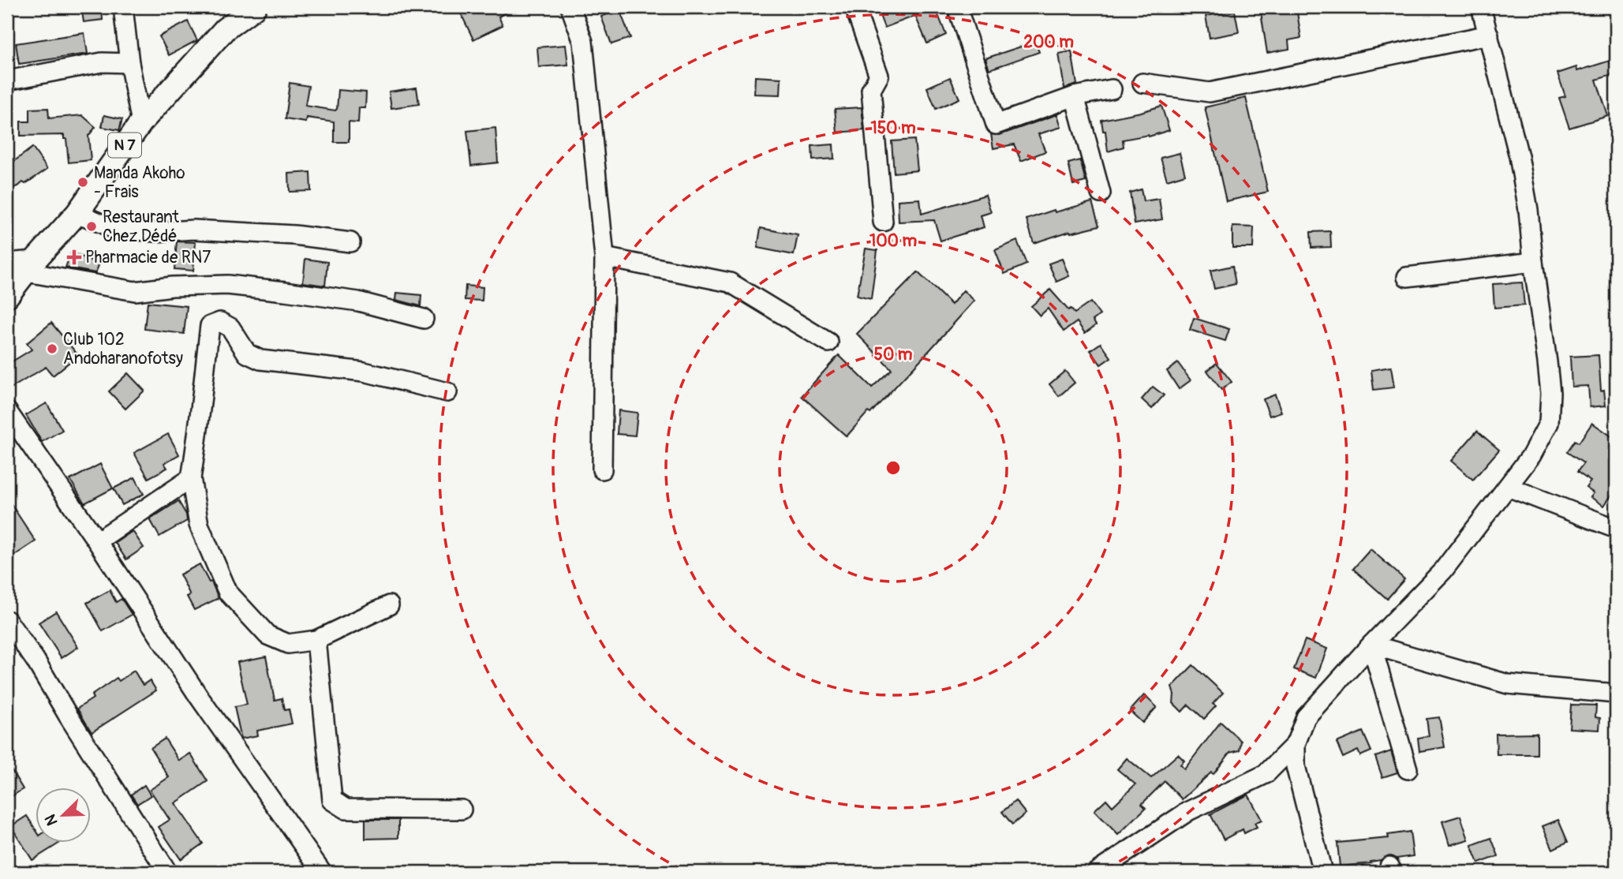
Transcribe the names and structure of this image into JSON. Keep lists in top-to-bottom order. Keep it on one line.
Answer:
{"streets":{"main road":["N 7"]},"places":{"other":["Manda Akoho - Frais","Restaurant Chez Dédé","Club 102 Andoharanofotsy"],"health":["Pharmacie de RN7"]},"north":"bottom left","rings":["200 m","150 m","100 m","50 m"]}
